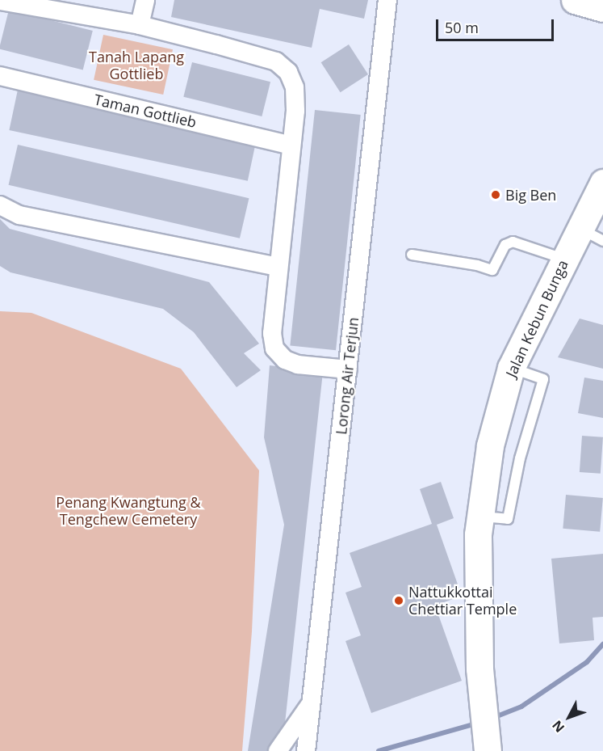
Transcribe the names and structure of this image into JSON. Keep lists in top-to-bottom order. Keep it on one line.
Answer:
{"streets":{"street":["Taman Gottlieb","Jalan Kebun Bunga","Lorong Air Terjun"]},"parks":["Tanah Lapang Gottlieb","Penang Kwangtung & Tengchew Cemetery"],"places":["Big Ben","Nattukkottai Chettiar Temple"],"scale_bar":"50 m","north":"bottom left"}
